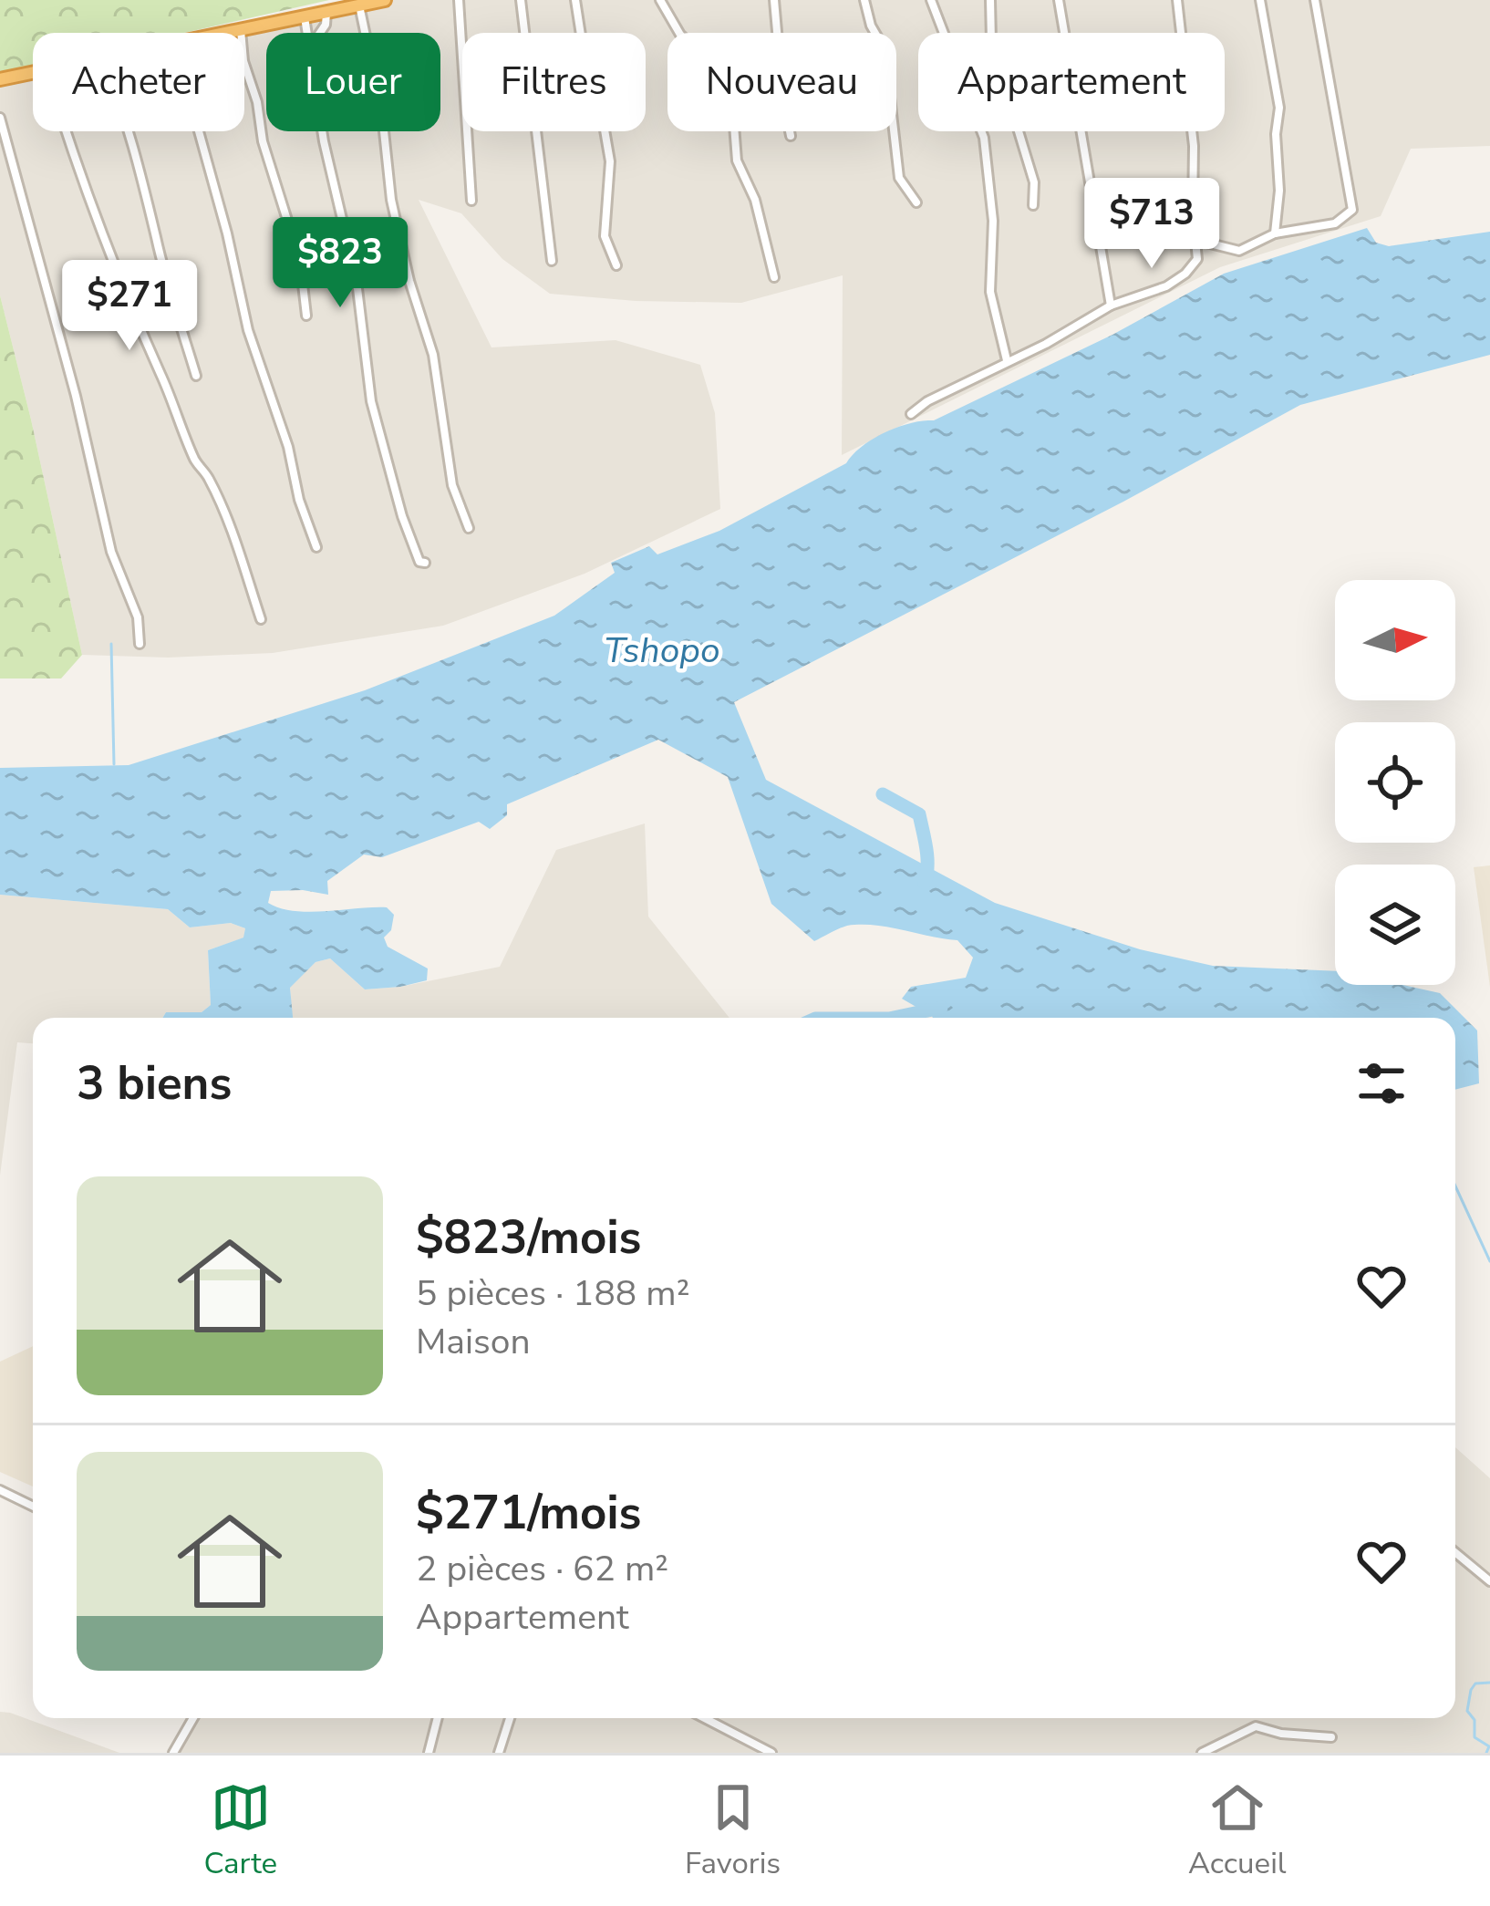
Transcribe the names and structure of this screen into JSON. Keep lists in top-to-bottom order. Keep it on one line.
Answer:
{"water":["Tshopo"],"north":"right","page":{"chip":["Acheter","Louer","Filtres","Nouveau","Appartement"],"price":["$713","$823","$271"],"heading":"3 biens","list":[{"name":"$823/mois","note":"5 pièces · 188 m² · Maison"},{"name":"$271/mois","note":"2 pièces · 62 m² · Appartement"}],"tabs":["Carte","Favoris","Accueil"]}}
